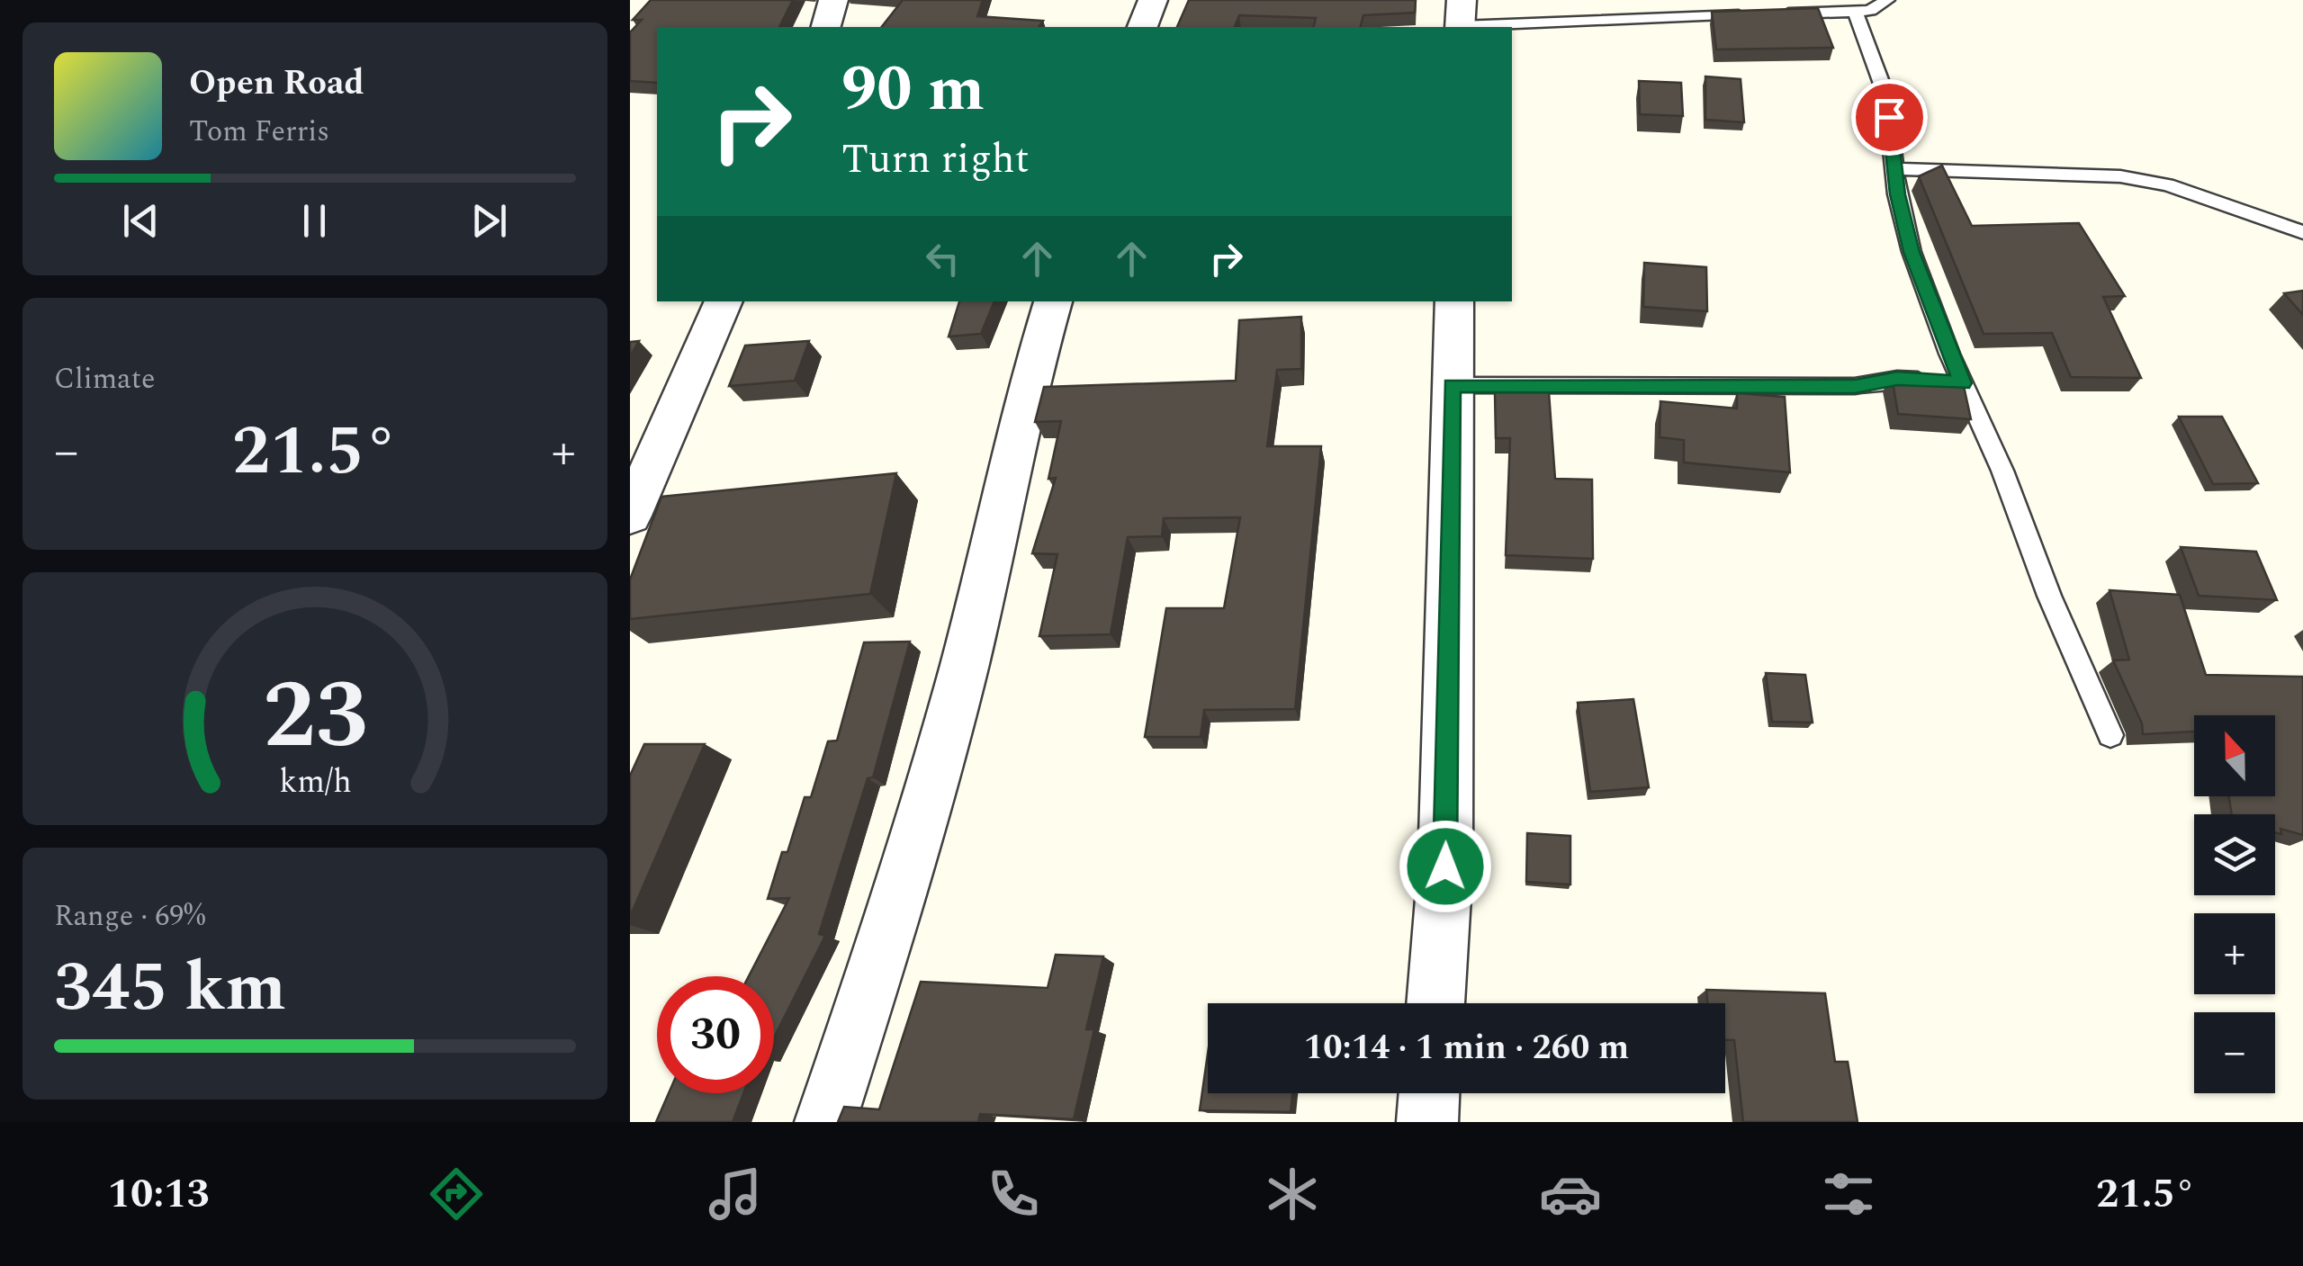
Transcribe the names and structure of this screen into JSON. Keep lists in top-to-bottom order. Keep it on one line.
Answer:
{"north":"top","page":{"turn":["90 m","Turn right"],"song":["Open Road","Tom Ferris"],"tile":["Climate",["Range · 69%","345 km"]],"heat":["−","21.5°","+"],"map_buttons":["+","−"],"limit":"30","trip":"10:14 · 1 min · 260 m","tabs":["10:13","21.5°"],"gauge":["23","km/h"]}}
